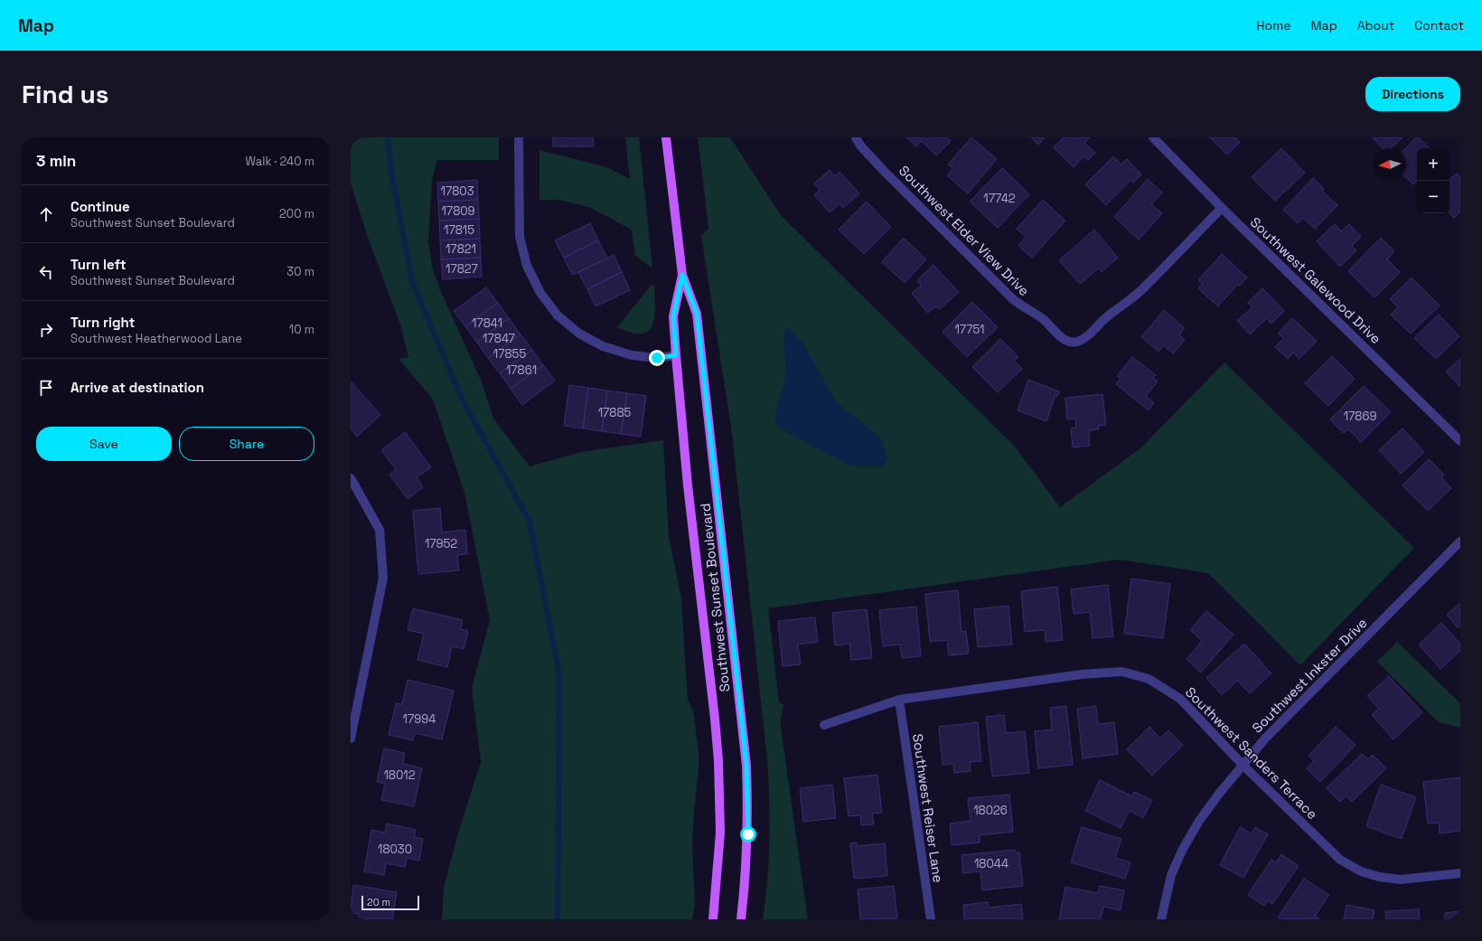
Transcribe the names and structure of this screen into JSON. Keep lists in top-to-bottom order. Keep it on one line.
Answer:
{"streets":{"main road":["Southwest Sunset Boulevard"],"street":["Southwest Elder View Drive","Southwest Galewood Drive","Southwest Inkster Drive","Southwest Sanders Terrace","Southwest Reiser Lane"]},"crossings":[["Southwest Elder View Drive","Southwest Galewood Drive"],["Southwest Inkster Drive","Southwest Sanders Terrace"],["Southwest Sanders Terrace","Southwest Reiser Lane"]],"house_numbers":["17803","17742","17809","17815","17821","17827","17841","17751","17847","17855","17861","17885","17869","17952","17994","18012","18026","18030","18044"],"scale_bar":"20 m","north":"left","page":{"header":"Map","nav":["Home","Map","About","Contact"],"buttons":["Directions",["Save","Share"]],"title":"Find us","heading":["3 min","Walk · 240 m"],"map_buttons":["+","−"],"list":[["Continue","Southwest Sunset Boulevard","200 m"],["Turn left","Southwest Sunset Boulevard","30 m"],["Turn right","Southwest Heatherwood Lane","10 m"],"Arrive at destination"],"scale":"20 m"}}
